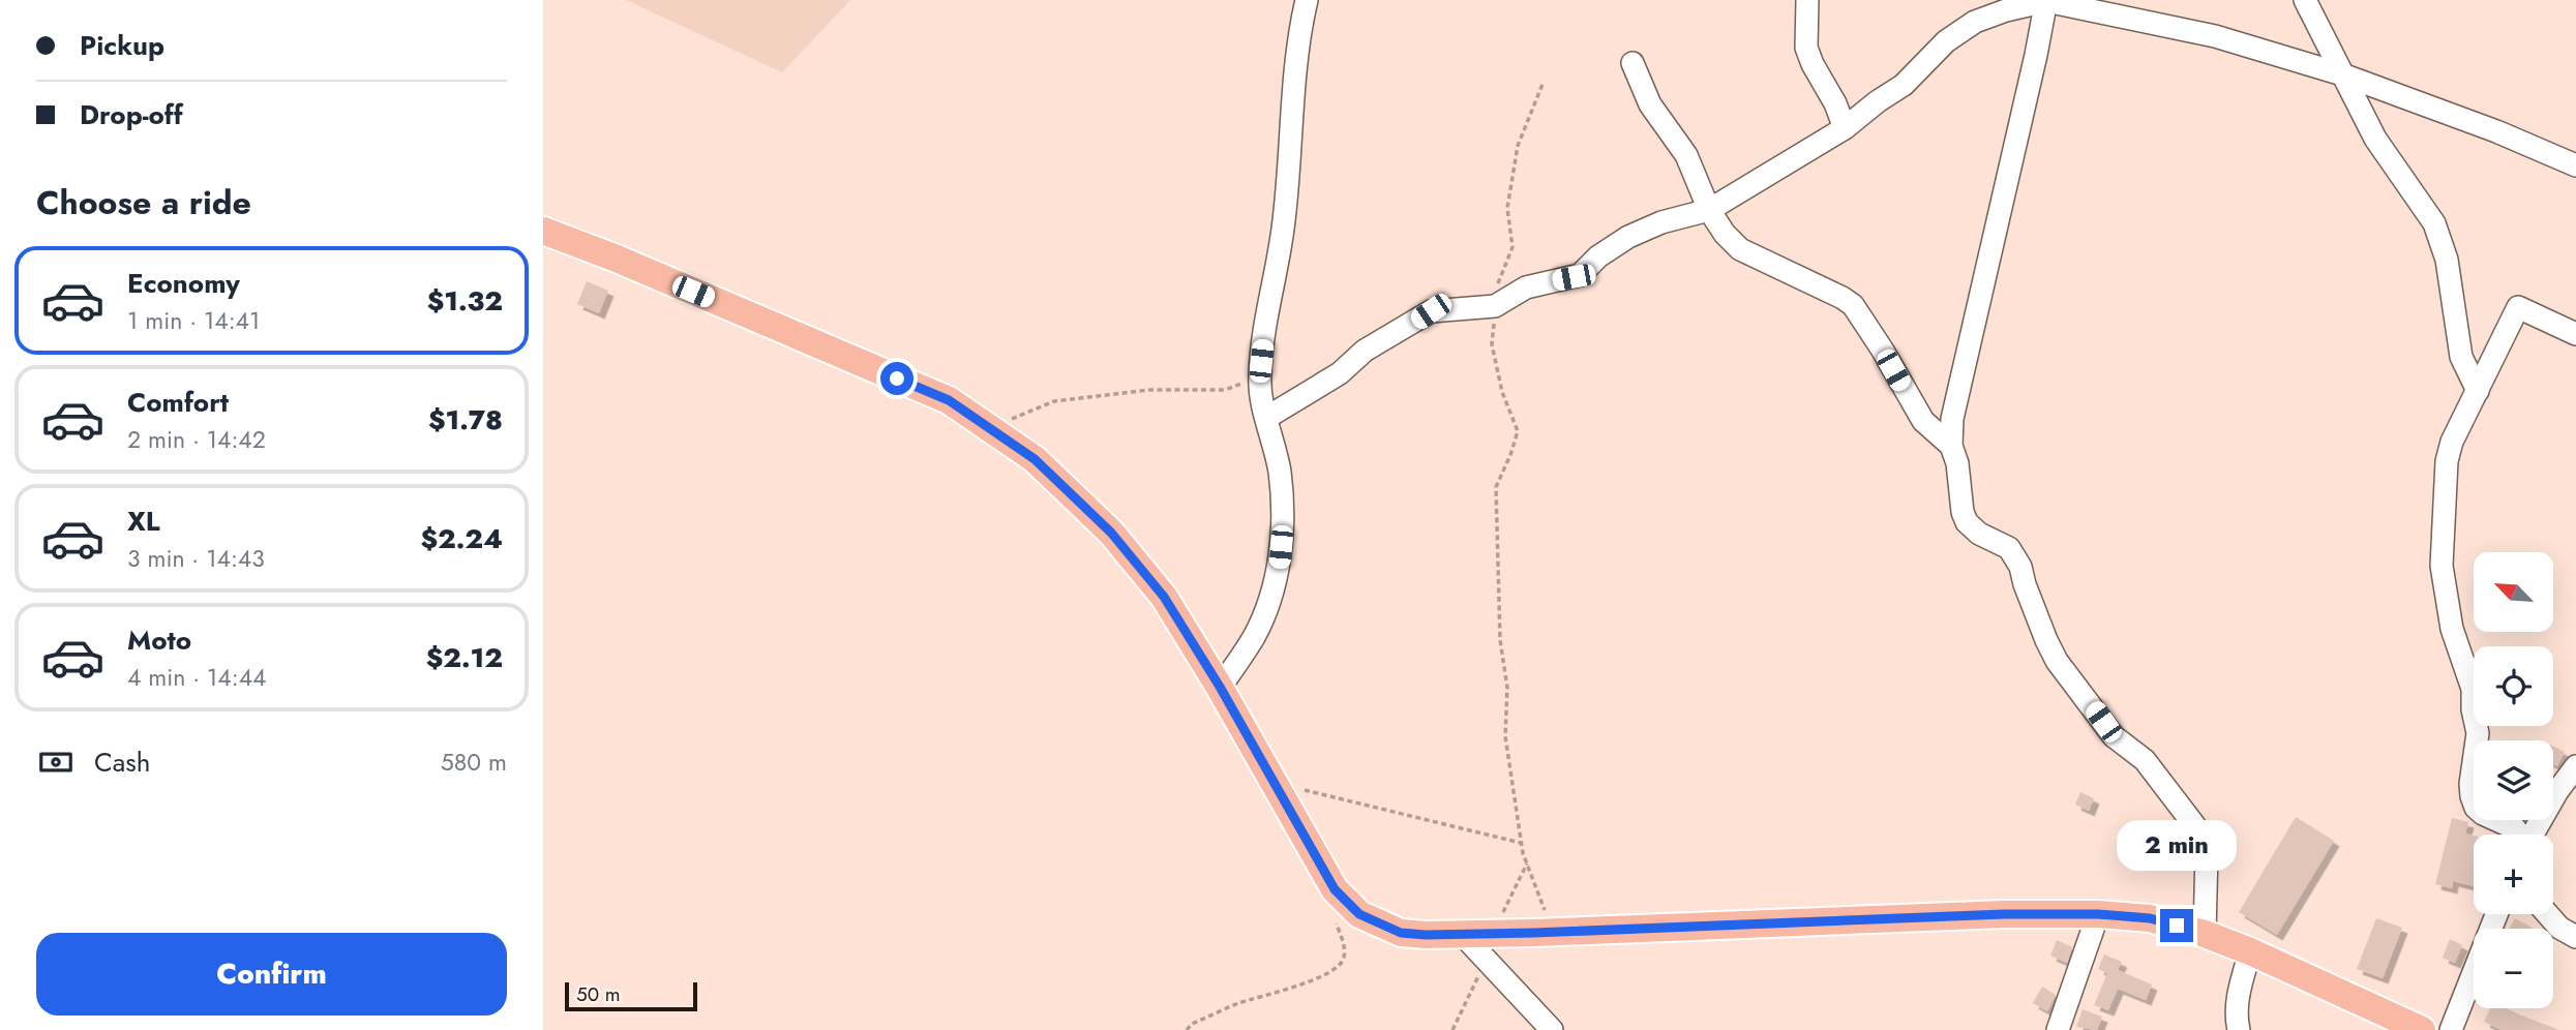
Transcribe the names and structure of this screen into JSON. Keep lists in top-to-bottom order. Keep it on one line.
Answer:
{"scale_bar":"50 m","north":"top left","page":{"banner":["Pickup","Drop-off"],"heading":"Choose a ride","list":[{"name":"Economy","note":"1 min · 14:41","value":"$1.32"},{"name":"Comfort","note":"2 min · 14:42","value":"$1.78"},{"name":"XL","note":"3 min · 14:43","value":"$2.24"},{"name":"Moto","note":"4 min · 14:44","value":"$2.12"}],"map_buttons":["+","−"],"pay":["Cash","580 m"],"bubble":"2 min","buttons":"Confirm","scale":"50 m"}}
